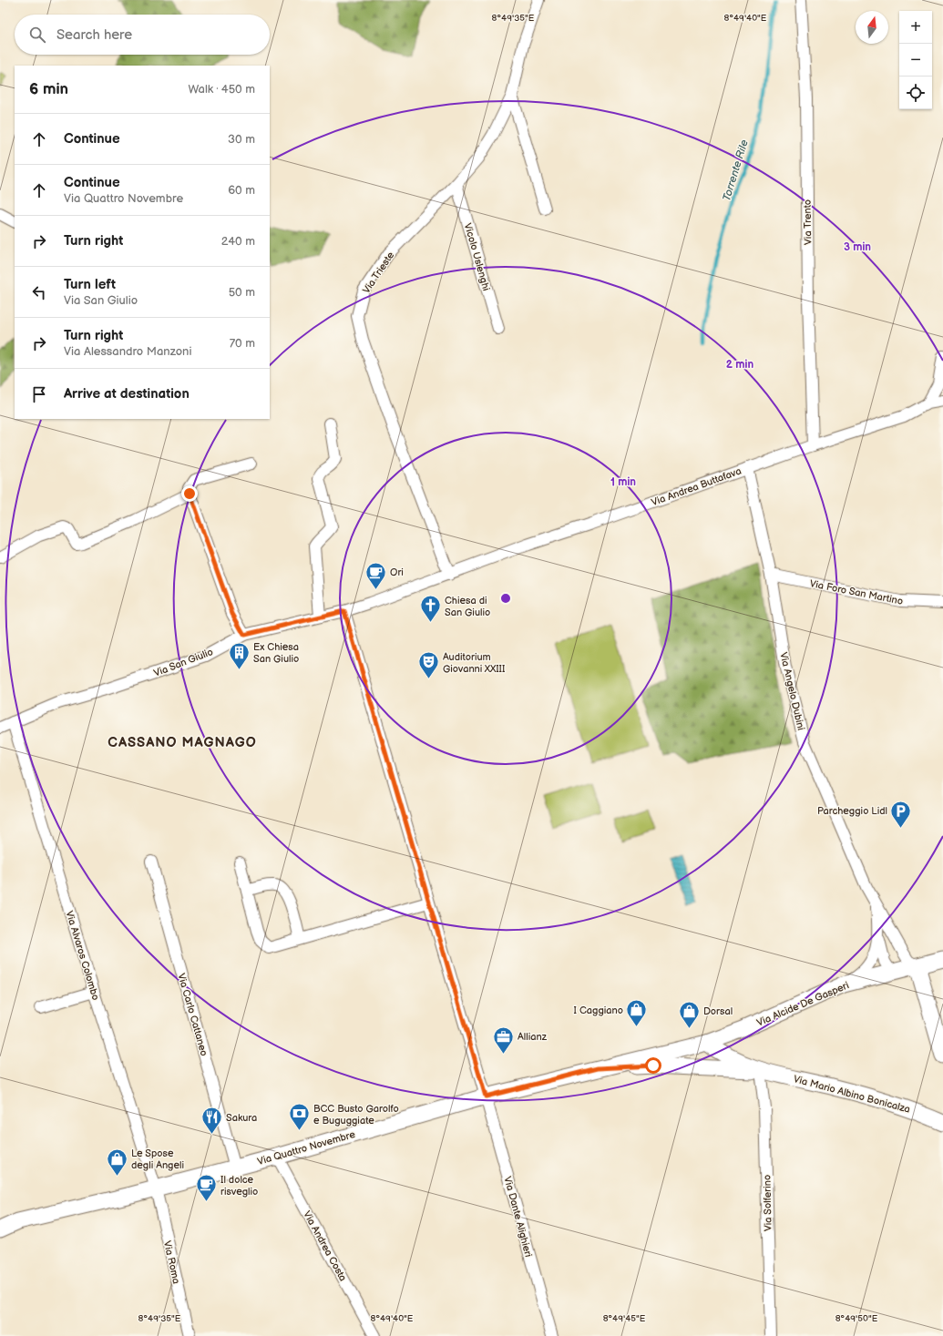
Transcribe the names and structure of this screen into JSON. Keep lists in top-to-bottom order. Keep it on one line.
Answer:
{"streets":{"main road":["Via Alcide De Gasperi","Via Mario Albino Bonicalza","Via Quattro Novembre"],"street":["Via Trento","Vicolo Uslenghi","Via Trieste","Via Andrea Buttafava","Via Foro San Martino","Via San Giulio","Via Angelo Dubini","Via Alvaros Colombo","Via Carlo Cattaneo","Via Solferino","Via Dante Alighieri","Via Andrea Costa","Via Roma"]},"crossings":[["Via Trento","Via Andrea Buttafava"],["Vicolo Uslenghi","Via Trieste"],["Via Trieste","Via Andrea Buttafava"],["Via Trieste","Via San Giulio"],["Via Andrea Buttafava","Via San Giulio"],["Via Andrea Buttafava","Via Angelo Dubini"],["Via Foro San Martino","Via Angelo Dubini"],["Via San Giulio","Via Alvaros Colombo"],["Via San Giulio","Via Dante Alighieri"],["Via Angelo Dubini","Via Alcide De Gasperi"],["Via Alvaros Colombo","Via Quattro Novembre"],["Via Alvaros Colombo","Via Roma"],["Via Alcide De Gasperi","Via Mario Albino Bonicalza"],["Via Alcide De Gasperi","Via Quattro Novembre"],["Via Carlo Cattaneo","Via Quattro Novembre"],["Via Mario Albino Bonicalza","Via Quattro Novembre"],["Via Mario Albino Bonicalza","Via Solferino"],["Via Quattro Novembre","Via Dante Alighieri"],["Via Quattro Novembre","Via Andrea Costa"],["Via Quattro Novembre","Via Roma"]],"districts":["CASSANO MAGNAGO"],"water":["Torrente Rile"],"places":{"cafe":["Ori","Il dolce risveglio"],"church":["Chiesa di San Giulio"],"building":["Ex Chiesa San Giulio"],"theatre":["Auditorium Giovanni XXIII"],"parking":["Parcheggio Lidl"],"shop":["I Caggiano","Dorsal","Le Spose degli Angeli"],"office":["Allianz"],"bank":["BCC Busto Garolfo e Buguggiate"],"restaurant":["Sakura"]},"north":"top","page":{"map_buttons":["+","−"],"search":"Search here","heading":["6 min","Walk · 450 m"],"list":[["Continue","30 m"],["Continue","Via Quattro Novembre","60 m"],["Turn right","240 m"],["Turn left","Via San Giulio","50 m"],["Turn right","Via Alessandro Manzoni","70 m"],"Arrive at destination"]},"coordinates":["8°49'35\"E","8°49'40\"E","8°49'45\"E","8°49'50\"E"],"rings":["3 min","2 min","1 min"]}
